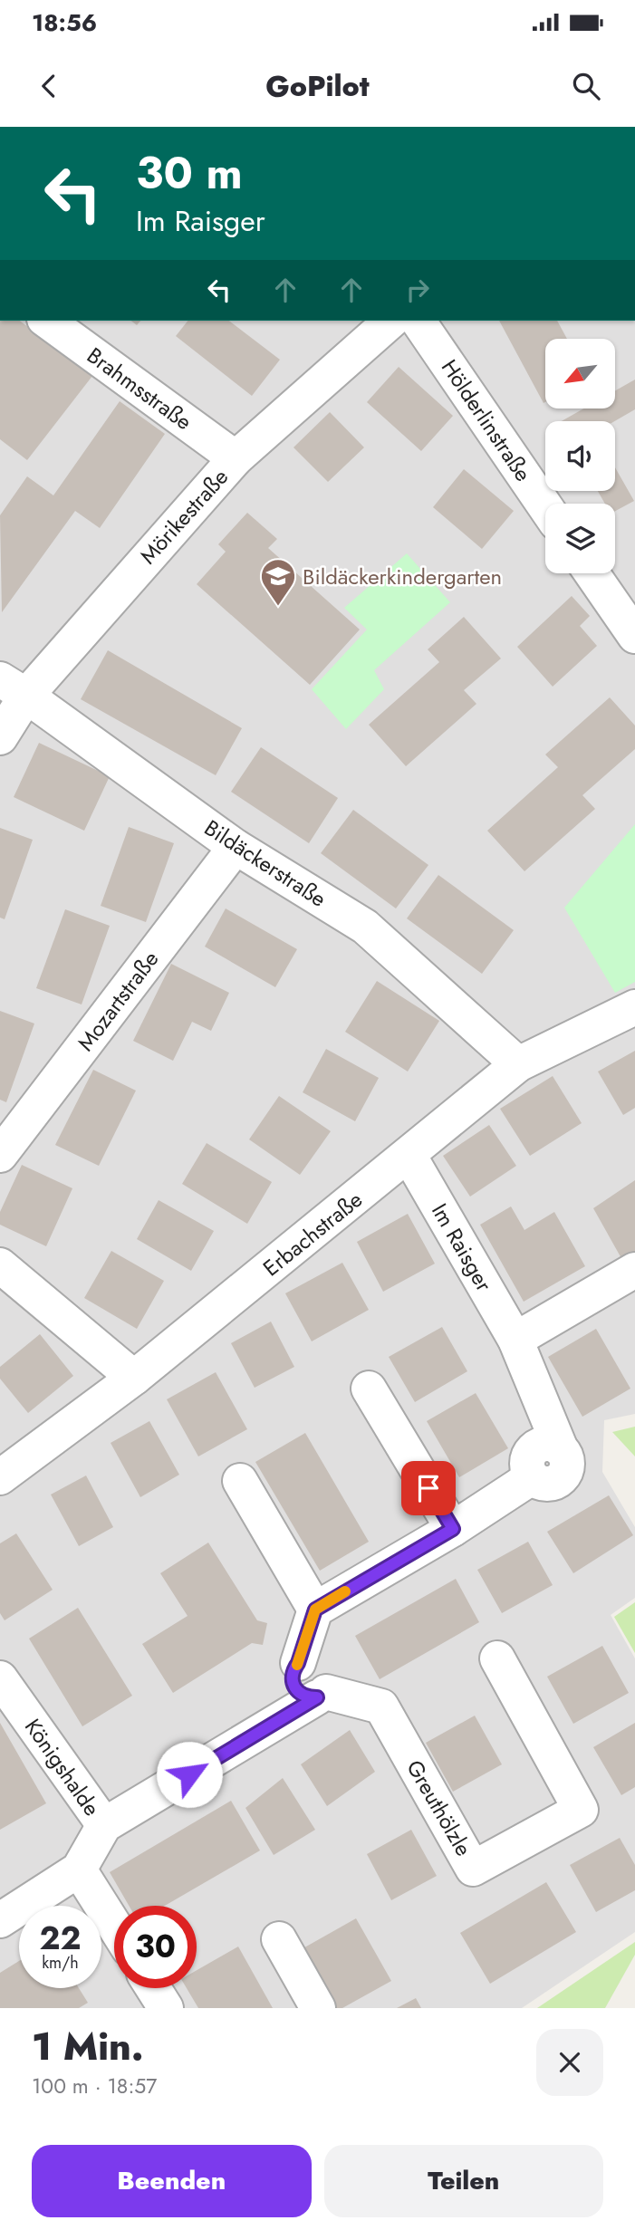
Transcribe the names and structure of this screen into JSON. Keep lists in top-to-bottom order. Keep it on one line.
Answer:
{"streets":{"street":["Brahmsstraße","Hölderlinstraße","Mörikestraße","Bildäckerstraße","Mozartstraße","Erbachstraße","Im Raisger","Königshalde","Greuthölzle"]},"crossings":[["Brahmsstraße","Mörikestraße"],["Mörikestraße","Bildäckerstraße"],["Bildäckerstraße","Mozartstraße"],["Bildäckerstraße","Erbachstraße"],["Erbachstraße","Im Raisger"]],"places":{"school or university":["Bildäckerkindergarten"]},"north":"bottom left","page":{"status":"18:56","header":"GoPilot","turn":["30 m","Im Raisger"],"speed":"22 km/h","limit":"30","heading":["1 Min.","100 m · 18:57"],"buttons":["Beenden","Teilen"]}}
